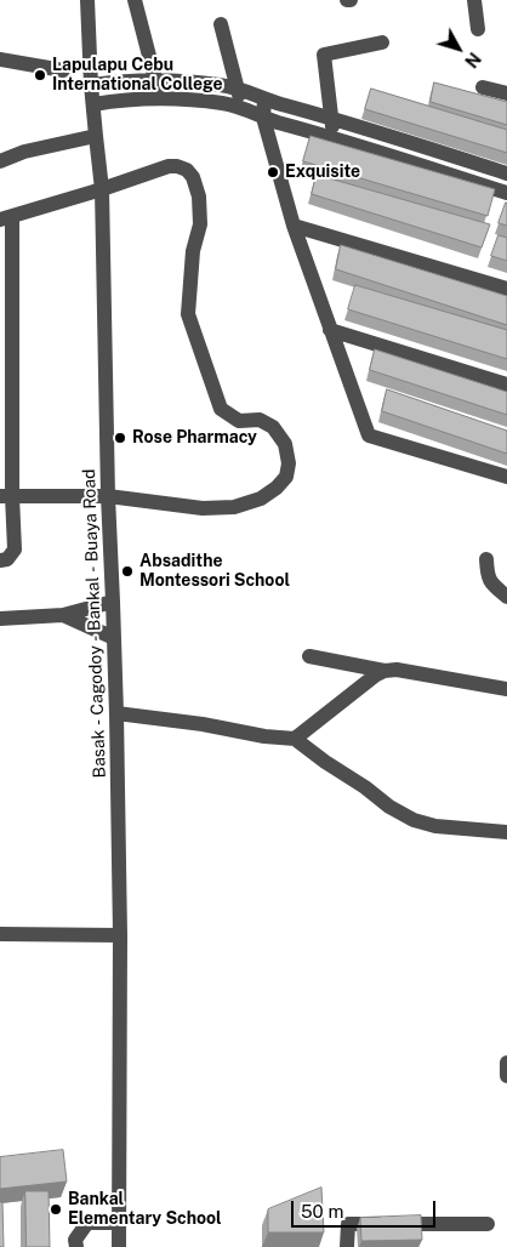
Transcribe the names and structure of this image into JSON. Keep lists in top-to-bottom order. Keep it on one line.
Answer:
{"streets":{"street":["Basak - Cagodoy - Bankal - Buaya Road"]},"places":["Lapulapu Cebu International College","Exquisite","Rose Pharmacy","Absadithe Montessori School","Bankal Elementary School"],"scale_bar":"50 m","north":"bottom right"}
